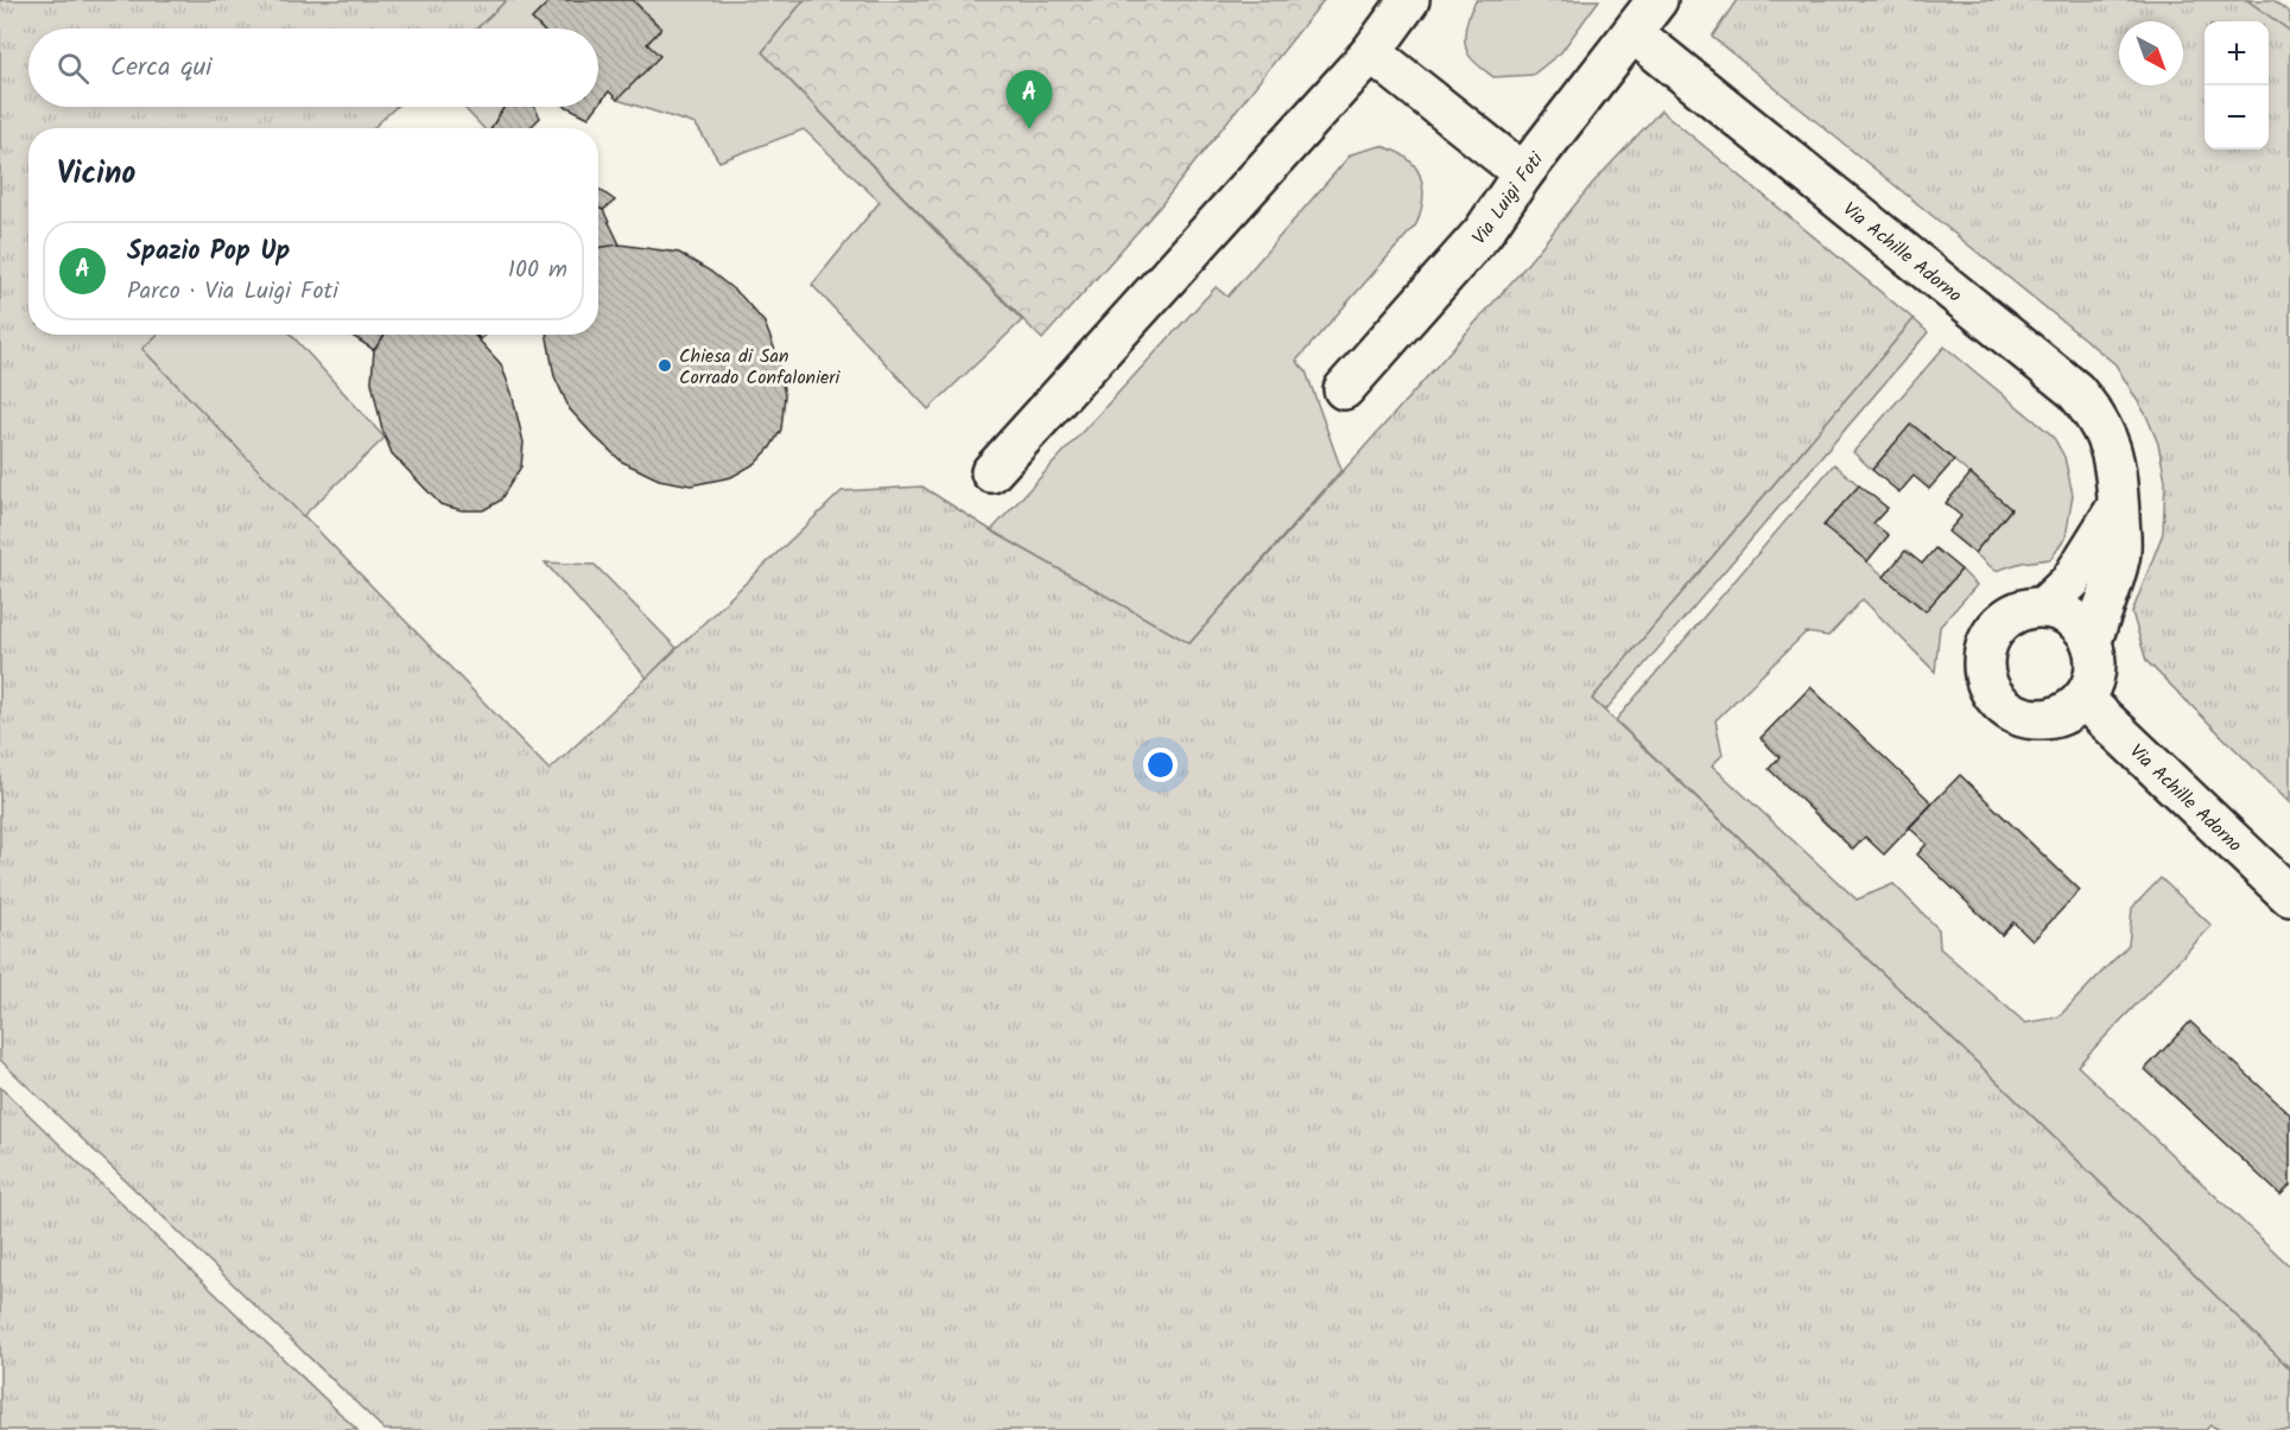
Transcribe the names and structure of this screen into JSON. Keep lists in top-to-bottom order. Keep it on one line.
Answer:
{"streets":{"street":["Via Luigi Foti","Via Achille Adorno"]},"crossings":[["Via Luigi Foti","Via Achille Adorno"]],"places":["Chiesa di San Corrado Confalonieri"],"north":"bottom right","page":{"map_buttons":["+","−"],"search":"Cerca qui","pins":"A","heading":"Vicino","list":[{"mark":"A","name":"Spazio Pop Up","note":"Parco · Via Luigi Foti","value":"100 m"}]}}
